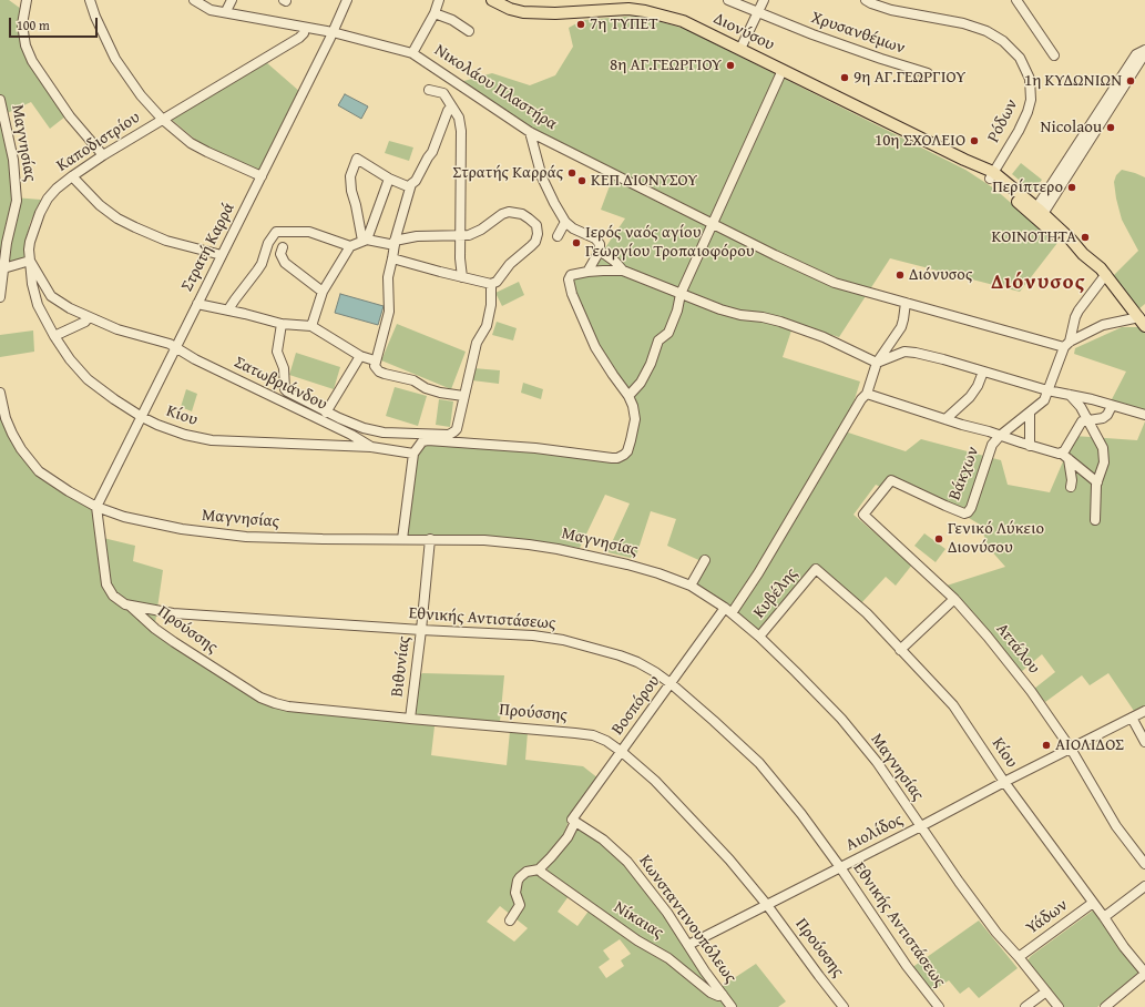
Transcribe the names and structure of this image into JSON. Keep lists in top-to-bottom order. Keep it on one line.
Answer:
{"streets":{"main road":["Διονύσου"],"street":["Χρυσανθέμων","Νικολάου Πλαστήρα","Ρόδων","Καποδιστρίου","Μαγνησίας","Στρατή Καρρά","Σατωβριάνδου","Κίου","Βάκχων","Κυβέλης","Εθνικής Αντιστάσεως","Προύσσης","Αττάλου","Βιθυνίας","Βοσπόρου","Αιολίδος","Υάδων","Κωνσταντινουπόλεως","Νίκαιας"]},"crossings":[["Διονύσου","Ρόδων"],["Διονύσου","Βάκχων"],["Νικολάου Πλαστήρα","Καποδιστρίου"],["Νικολάου Πλαστήρα","Στρατή Καρρά"],["Νικολάου Πλαστήρα","Βάκχων"],["Καποδιστρίου","Κίου"],["Μαγνησίας","Στρατή Καρρά"],["Μαγνησίας","Κυβέλης"],["Μαγνησίας","Εθνικής Αντιστάσεως"],["Μαγνησίας","Βιθυνίας"],["Μαγνησίας","Βοσπόρου"],["Μαγνησίας","Αιολίδος"],["Μαγνησίας","Υάδων"],["Στρατή Καρρά","Σατωβριάνδου"],["Στρατή Καρρά","Κίου"],["Στρατή Καρρά","Εθνικής Αντιστάσεως"],["Σατωβριάνδου","Κίου"],["Κίου","Κυβέλης"],["Κίου","Αιολίδος"],["Κίου","Υάδων"],["Βάκχων","Αττάλου"],["Εθνικής Αντιστάσεως","Προύσσης"],["Εθνικής Αντιστάσεως","Βιθυνίας"],["Εθνικής Αντιστάσεως","Βοσπόρου"],["Εθνικής Αντιστάσεως","Αιολίδος"],["Προύσσης","Βιθυνίας"],["Προύσσης","Βοσπόρου"],["Προύσσης","Αιολίδος"],["Αττάλου","Αιολίδος"],["Βοσπόρου","Κωνσταντινουπόλεως"],["Βοσπόρου","Νίκαιας"],["Αιολίδος","Κωνσταντινουπόλεως"],["Κωνσταντινουπόλεως","Νίκαιας"]],"districts":["Διόνυσος"],"places":["7η ΤΥΠΕΤ","8η ΑΓ.ΓΕΩΡΓΙΟΥ","9η ΑΓ.ΓΕΩΡΓΙΟΥ","1η ΚΥΔΩΝΙΩΝ","Nicolaou","10η ΣΧΟΛΕΙΟ","Στρατής Καρράς","ΚΕΠ ΔΙΟΝΥΣΟΥ","Περίπτερο","ΚΟΙΝΟΤΗΤΑ","Ιερός ναός αγίου Γεωργίου Τροπαιοφόρου","Διόνυσος","Γενικό Λύκειο Διονύσου","ΑΙΟΛΙΔΟΣ"],"scale_bar":"100 m"}
